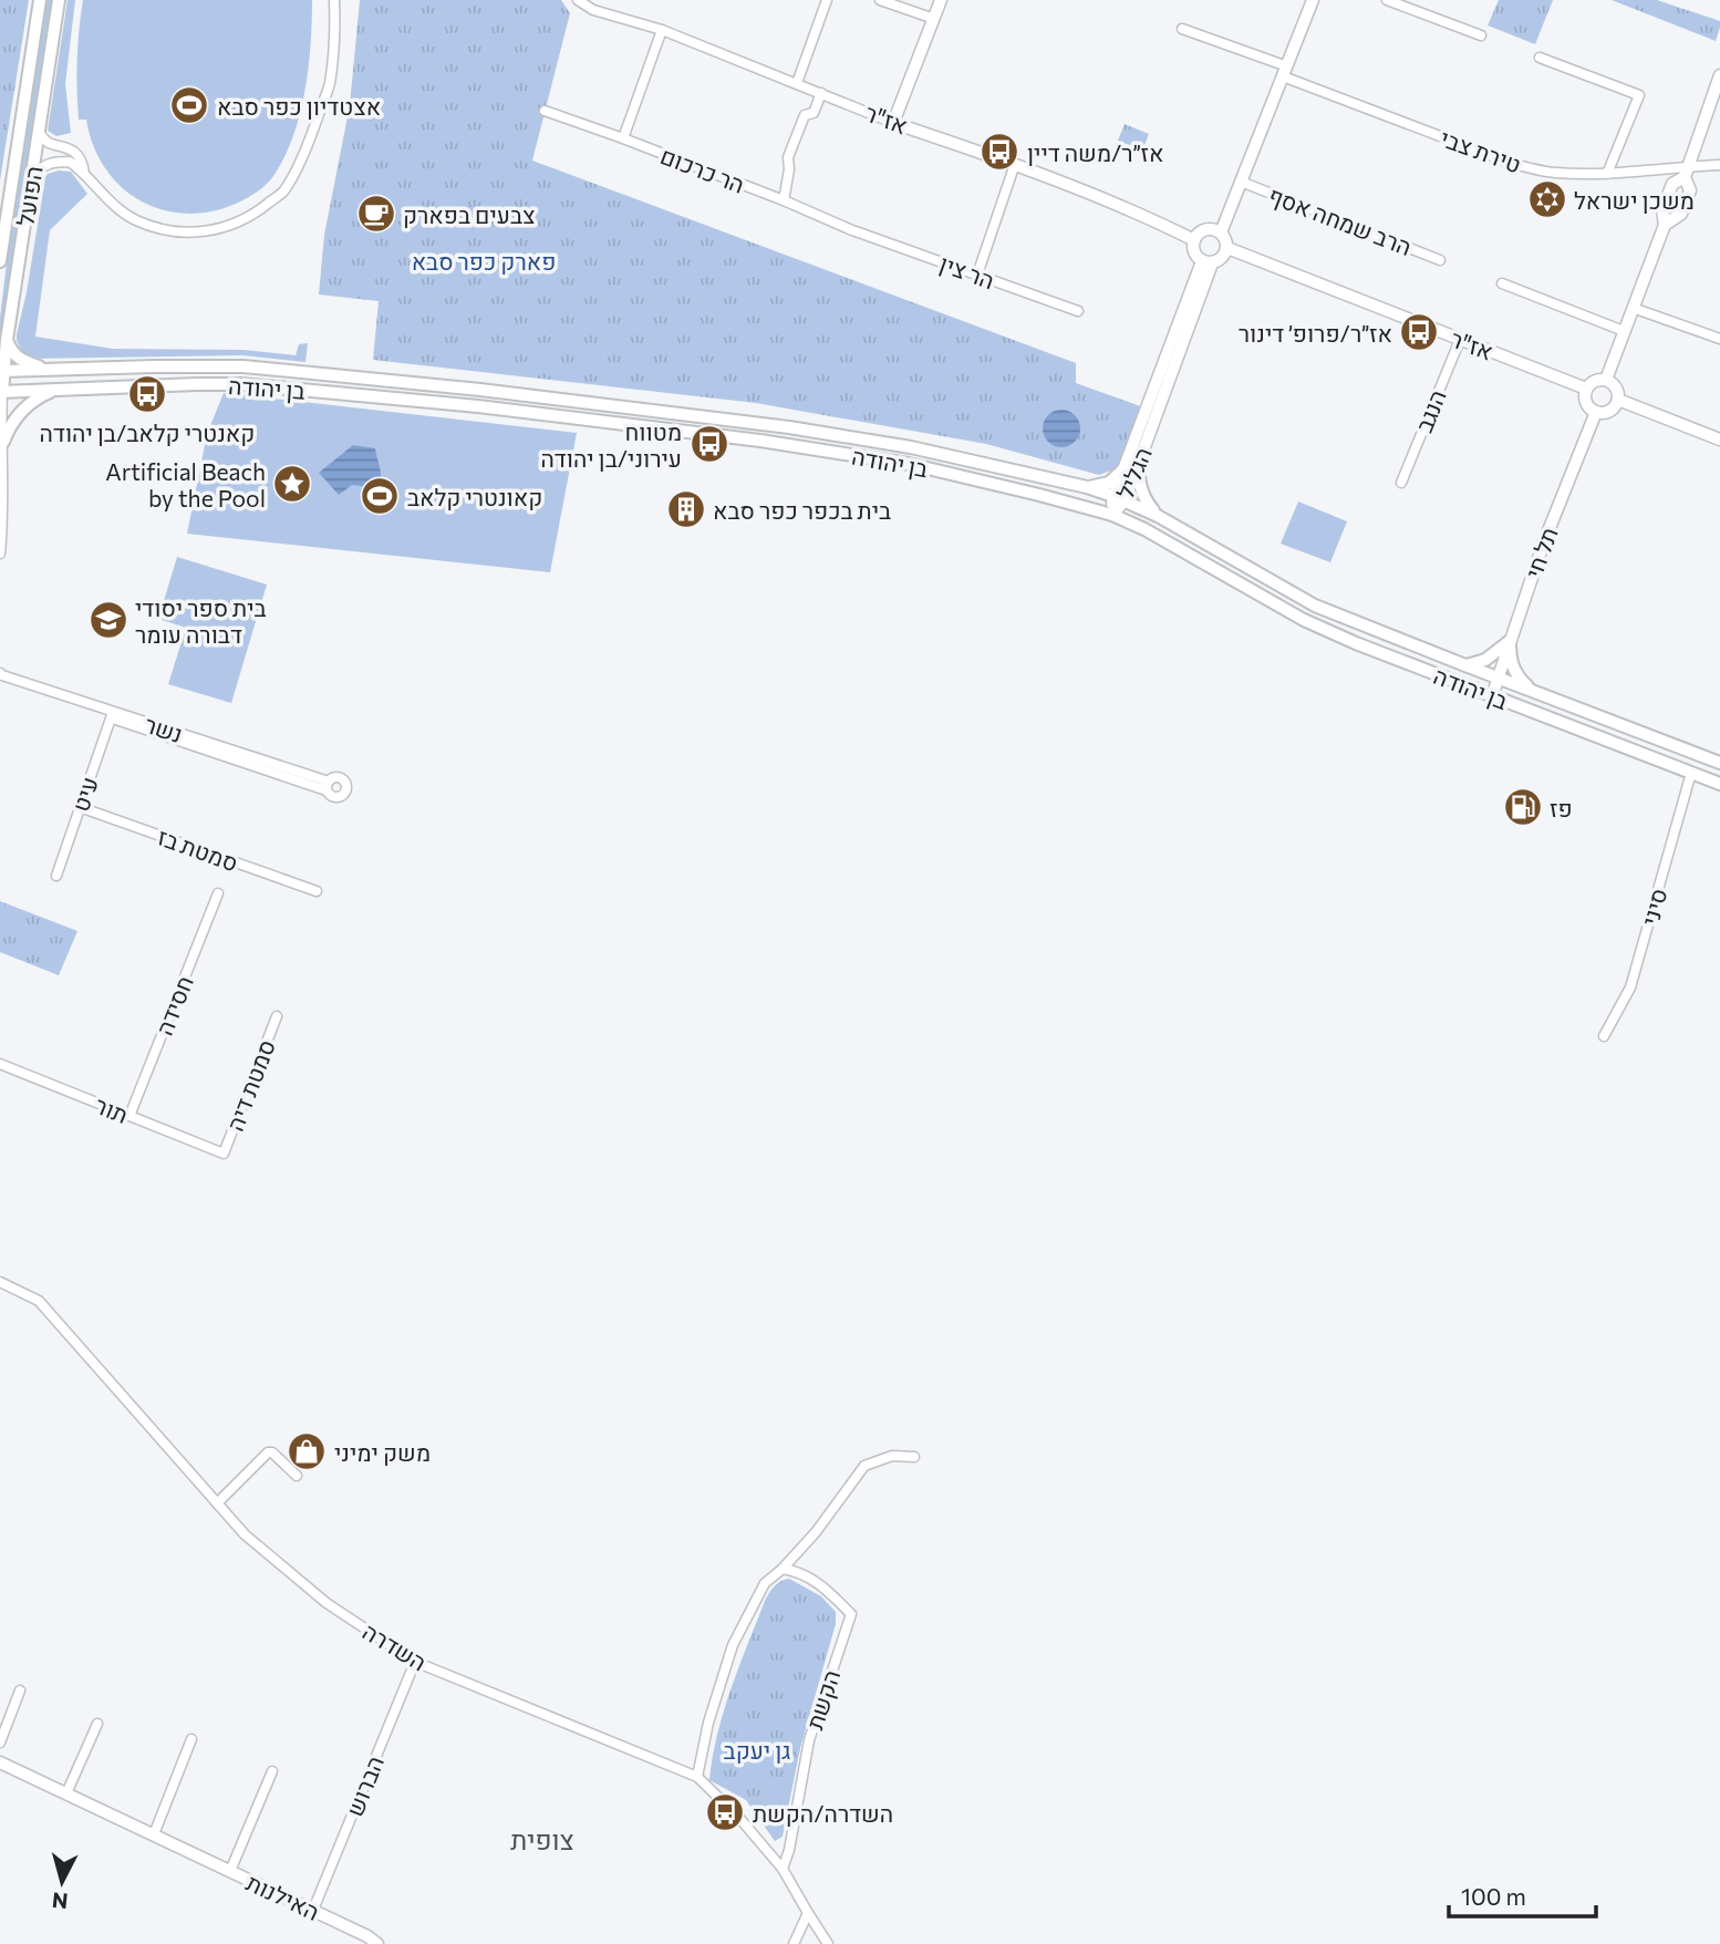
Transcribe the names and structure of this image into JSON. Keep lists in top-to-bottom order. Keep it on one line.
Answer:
{"streets":{"main road":["הפועל","בן יהודה"],"street":["אז\"ר","טירת צבי","הר כרכום","הרב שמחה אסף","הר צין","הנגב","הגליל","תל חי","נשר","עיט","סמטת בז","סיני","חסידה","סמטת דיה","תור","השדרה","הקשת","הברוש","האילנות"]},"crossings":[["אז\"ר","הנגב"],["אז\"ר","הגליל"],["אז\"ר","תל חי"],["הר כרכום","הר צין"],["הפועל","בן יהודה"],["בן יהודה","הגליל"],["בן יהודה","תל חי"],["בן יהודה","סיני"],["נשר","עיט"],["עיט","סמטת בז"],["חסידה","תור"],["סמטת דיה","תור"],["השדרה","הקשת"],["השדרה","הברוש"],["הברוש","האילנות"]],"districts":["צופית"],"parks":["פארק כפר סבא","גן יעקב"],"places":{"sports":["אצטדיון כפר סבא","קאונטרי קלאב"],"bus stop":["אז״ר/משה דיין","אז״ר/פרופ׳ דינור","קאנטרי קלאב/בן יהודה","מטווח עירוני/בן יהודה","השדרה/הקשת"],"synagogue":["משכן ישראל"],"cafe":["צבעים בפארק"],"place":["Artificial Beach by the Pool"],"building":["בית בכפר כפר סבא"],"school or university":["בית ספר יסודי דבורה עומר"],"fuel station":["פז"],"shop":["משק ימיני"]},"scale_bar":"100 m","north":"bottom"}
